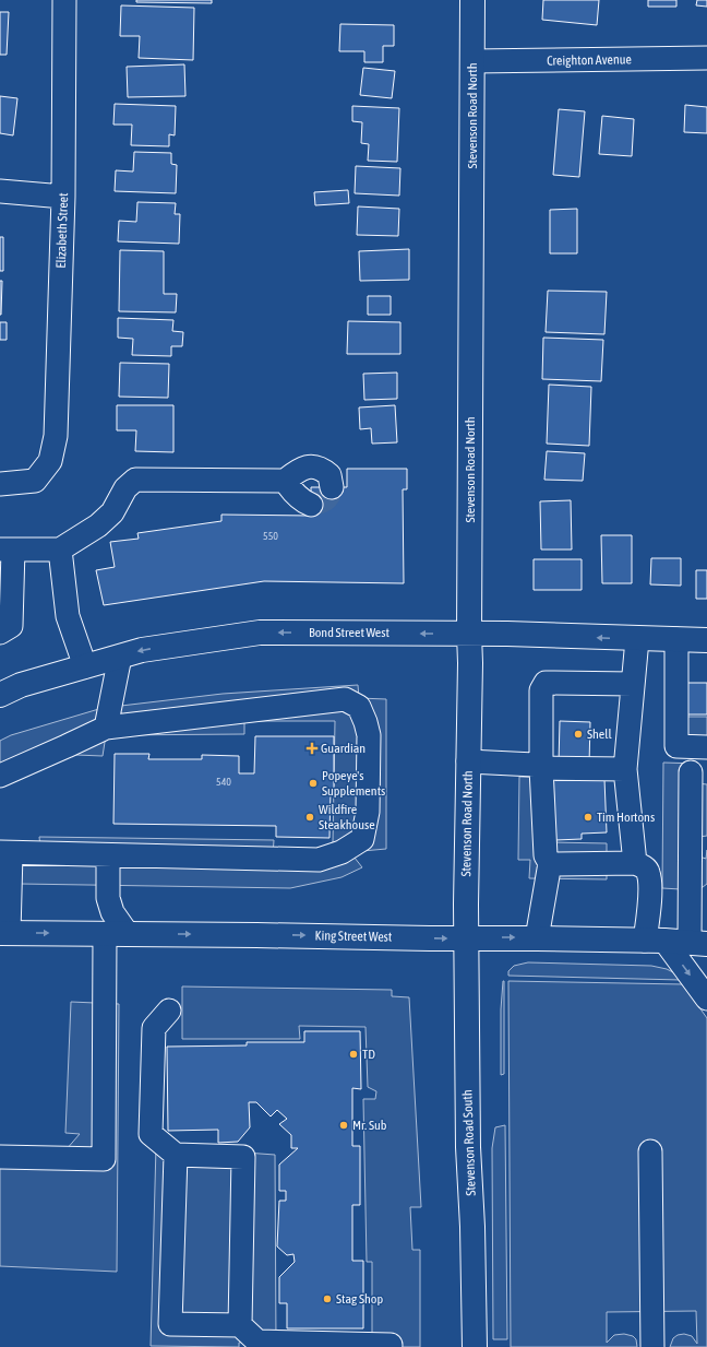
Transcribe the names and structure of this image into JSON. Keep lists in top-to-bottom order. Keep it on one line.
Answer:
{"streets":{"main road":["Stevenson Road North","Bond Street West","King Street West","Stevenson Road South"],"street":["Creighton Avenue","Elizabeth Street"]},"crossings":[["Creighton Avenue","Stevenson Road North"],["Stevenson Road North","Bond Street West"],["Stevenson Road North","King Street West"],["Stevenson Road North","Stevenson Road South"],["King Street West","Stevenson Road South"]],"one_way":["Bond Street West","King Street West"],"places":{"other":["Shell","Popeye's Supplements","Wildfire Steakhouse","Tim Hortons","TD","Mr. Sub","Stag Shop"],"health":["Guardian"]},"house_numbers":["550","540"]}
